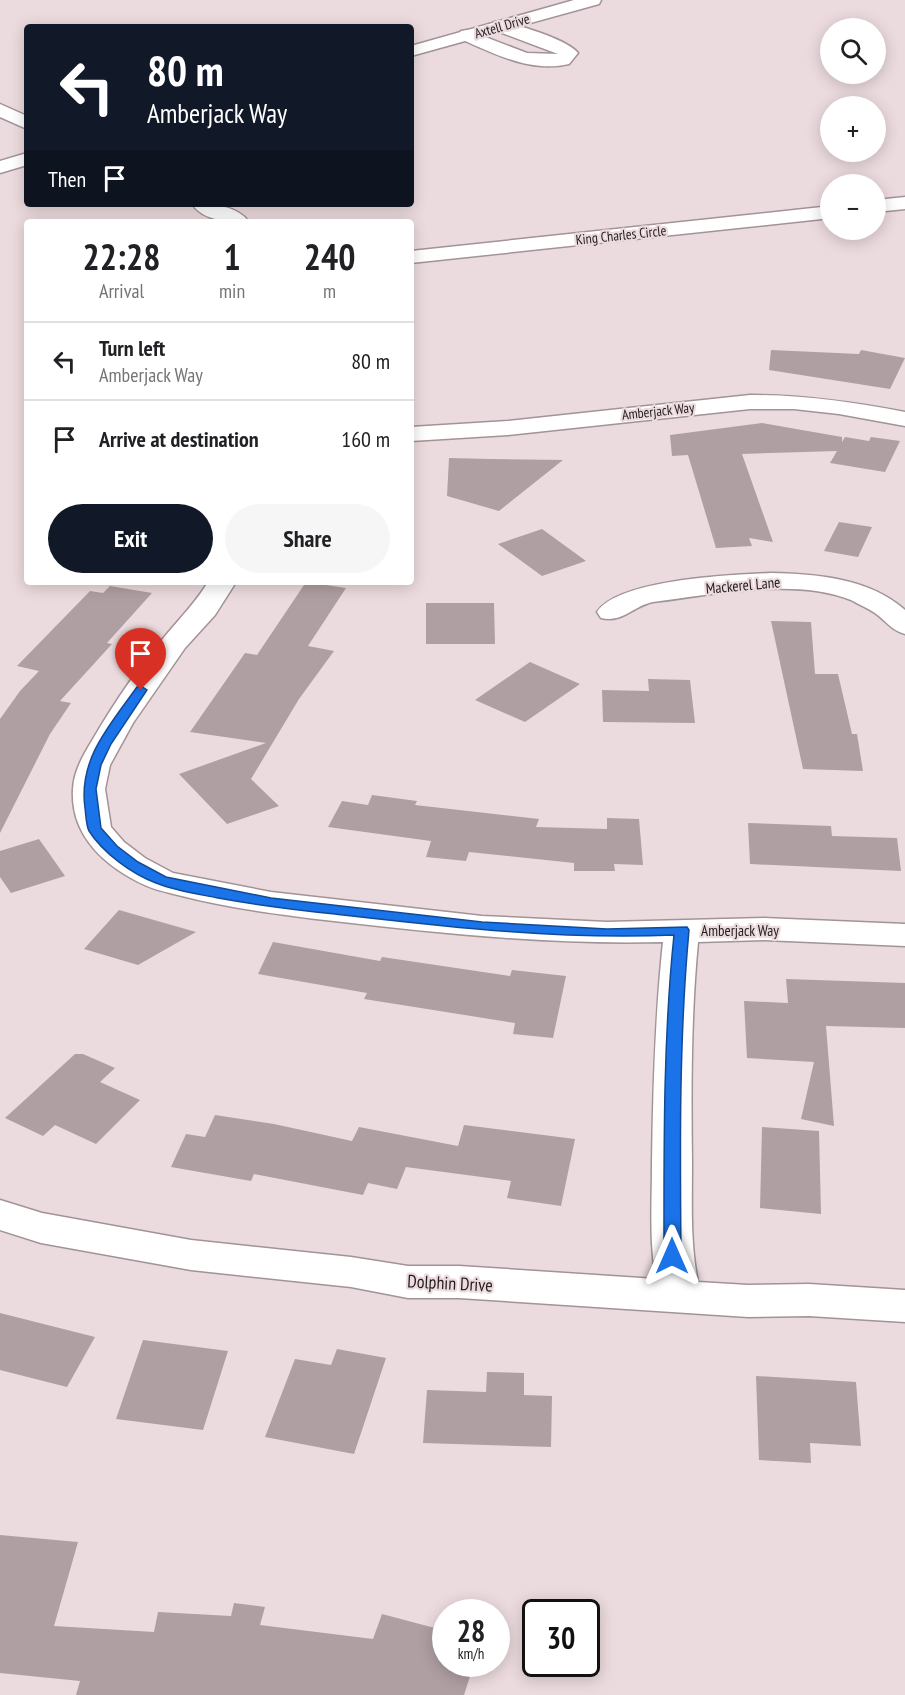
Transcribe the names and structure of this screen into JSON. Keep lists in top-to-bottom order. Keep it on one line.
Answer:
{"streets":{"street":["Axtell Drive","King Charles Circle","Amberjack Way","Mackerel Lane","Dolphin Drive"]},"page":{"map_buttons":["+","−"],"turn":["80 m","Amberjack Way"],"then":"Then","eta":["22:28","Arrival","1","min","240","m"],"list":[{"name":"Turn left","note":"Amberjack Way","value":"80 m"},{"name":"Arrive at destination","value":"160 m"}],"buttons":["Exit","Share"],"speed":"28 km/h","limit":"30"}}
